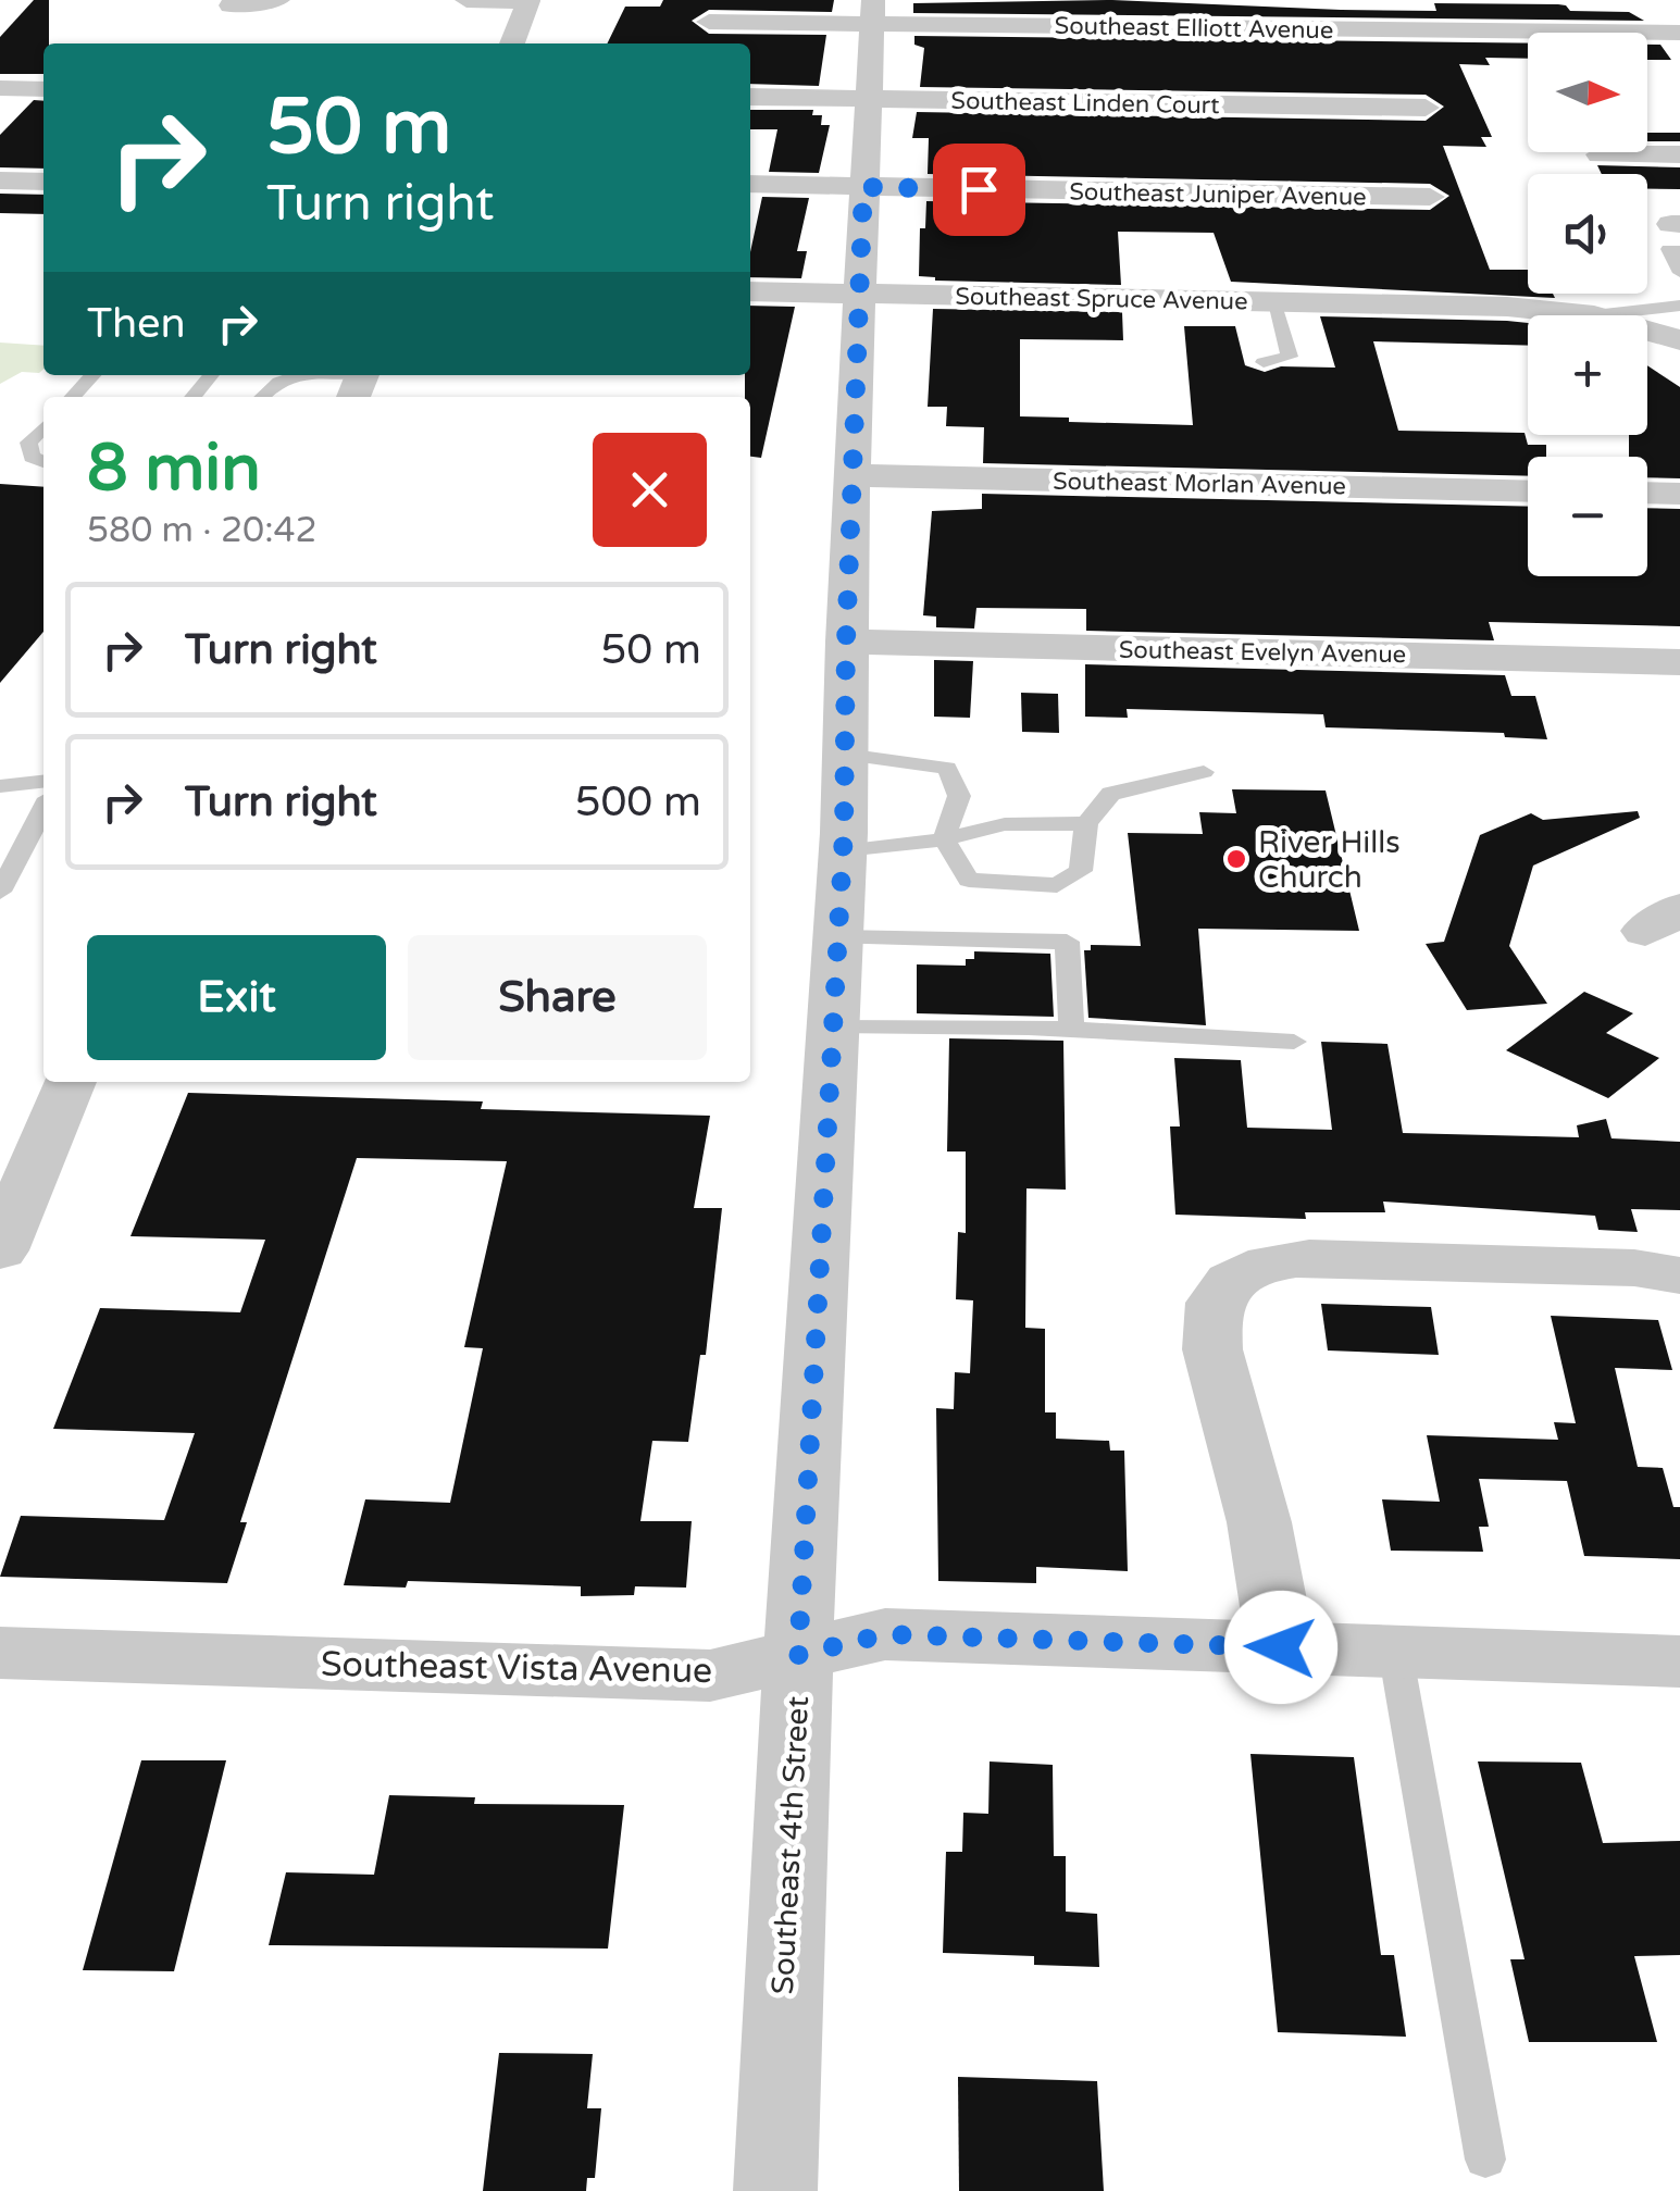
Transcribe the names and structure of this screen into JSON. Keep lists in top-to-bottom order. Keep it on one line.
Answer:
{"streets":{"street":["Southeast Elliott Avenue","Southeast Linden Court","Southeast Juniper Avenue","Southeast Spruce Avenue","Southeast Morlan Avenue","Southeast Evelyn Avenue","Southeast Vista Avenue","Southeast 4th Street"]},"crossings":[["Southeast Elliott Avenue","Southeast 4th Street"],["Southeast Linden Court","Southeast 4th Street"],["Southeast Juniper Avenue","Southeast 4th Street"],["Southeast Spruce Avenue","Southeast 4th Street"],["Southeast Morlan Avenue","Southeast 4th Street"],["Southeast Evelyn Avenue","Southeast 4th Street"],["Southeast Vista Avenue","Southeast 4th Street"]],"places":["River Hills Church"],"north":"right","page":{"map_buttons":["+","−"],"turn":["50 m","Turn right"],"then":"Then","heading":["8 min","580 m · 20:42"],"list":[{"name":"Turn right","value":"50 m"},{"name":"Turn right","value":"500 m"}],"buttons":["Exit","Share"]}}
